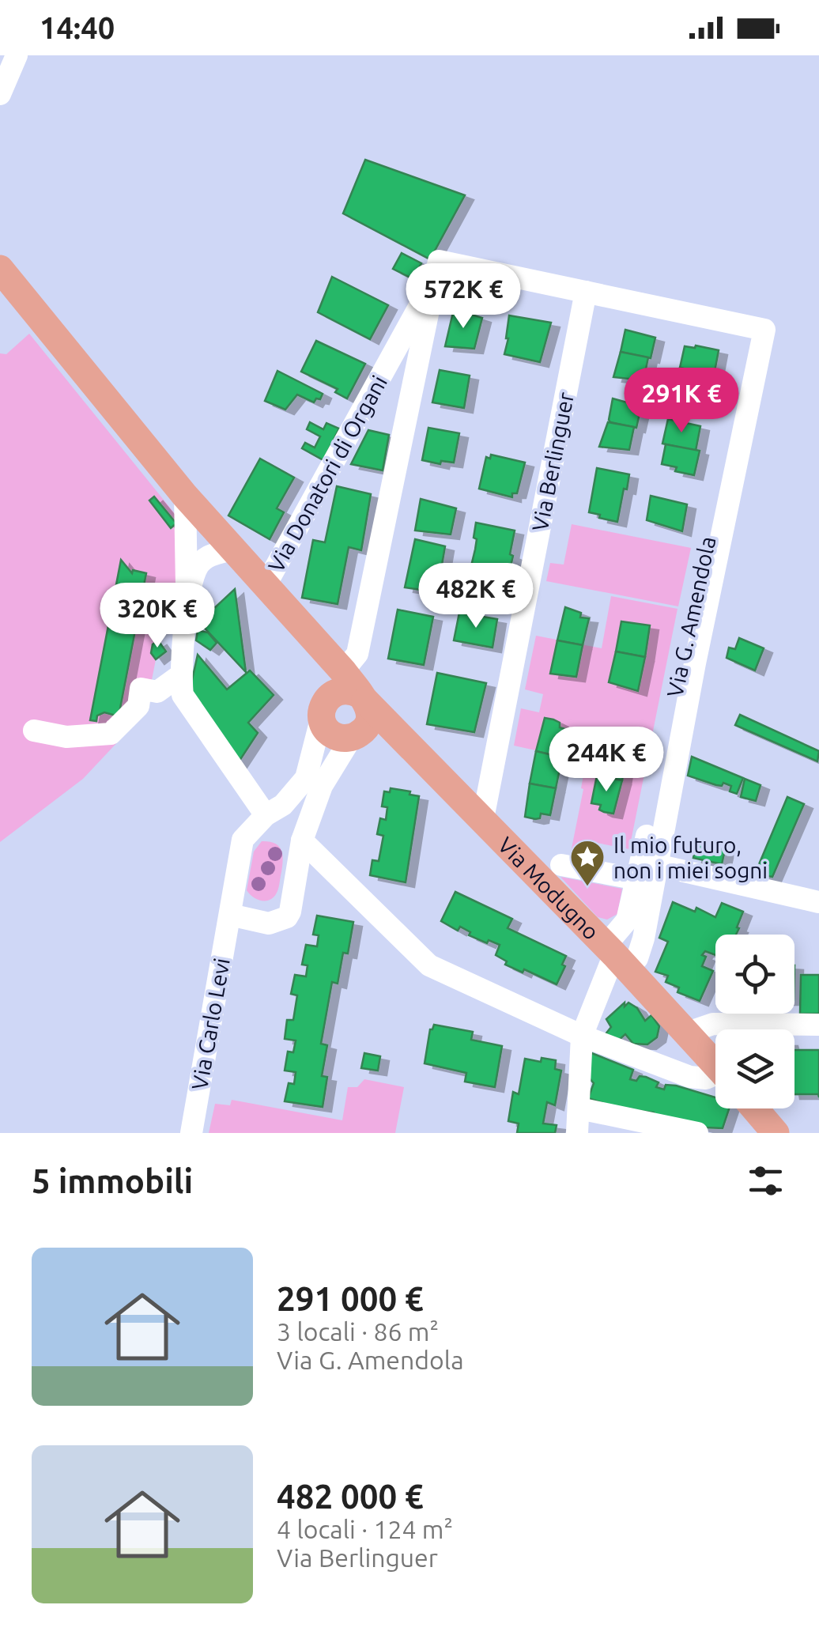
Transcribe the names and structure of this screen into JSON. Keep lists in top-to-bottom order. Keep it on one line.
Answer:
{"streets":{"main road":["Via Modugno"],"street":["Via Berlinguer","Via Donatori di Organi","Via G. Amendola","Via Carlo Levi"]},"crossings":[["Via Berlinguer","Via G. Amendola"],["Via Berlinguer","Via Modugno"],["Via Modugno","Via Carlo Levi"]],"places":{"place":["Il mio futuro, non i miei sogni"]},"page":{"status":"14:40","price":["572K €","291K €","482K €","320K €","244K €"],"heading":"5 immobili","list":[{"name":"291 000 €","note":"3 locali · 86 m² · Via G. Amendola"},{"name":"482 000 €","note":"4 locali · 124 m² · Via Berlinguer"}]}}
